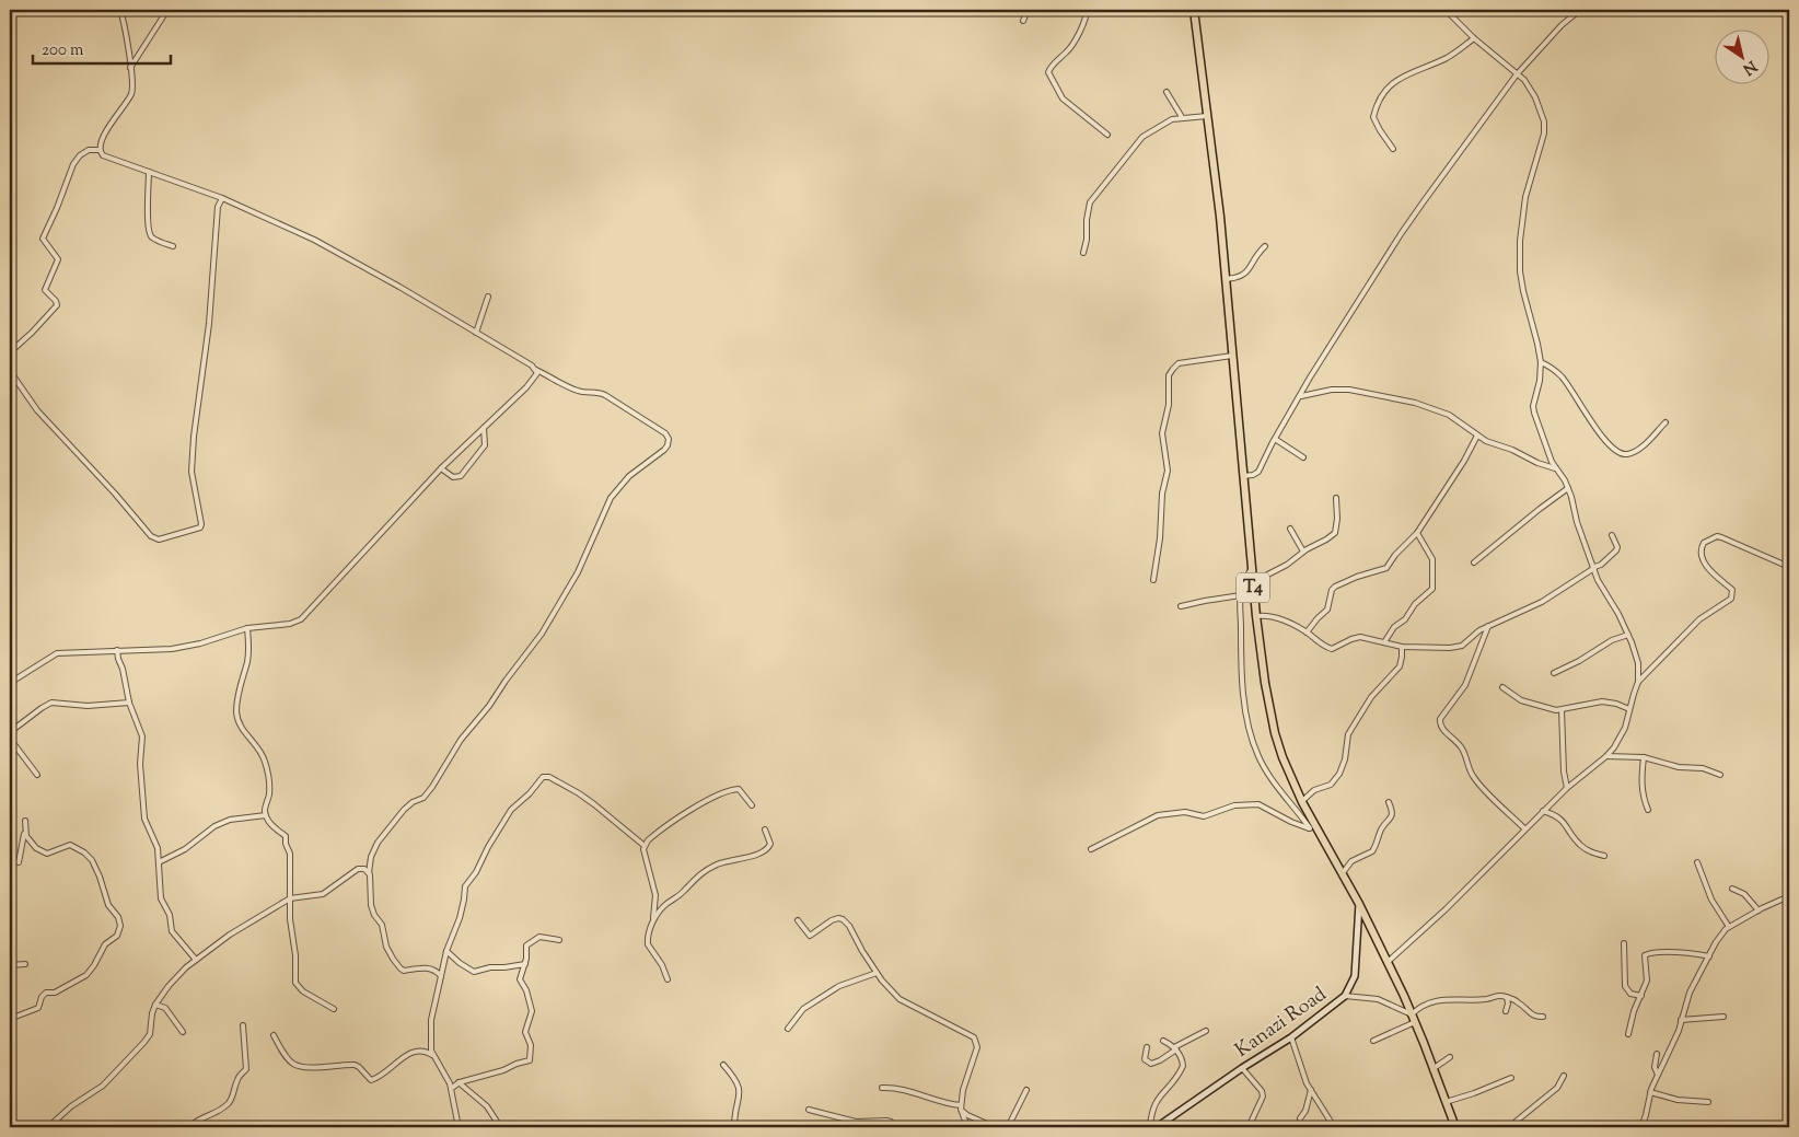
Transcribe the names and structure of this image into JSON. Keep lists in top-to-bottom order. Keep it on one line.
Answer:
{"streets":{"highway":["T4"],"main road":["Kanazi Road"]},"crossings":[["T4","Kanazi Road"]],"scale_bar":"200 m","north":"bottom right"}
